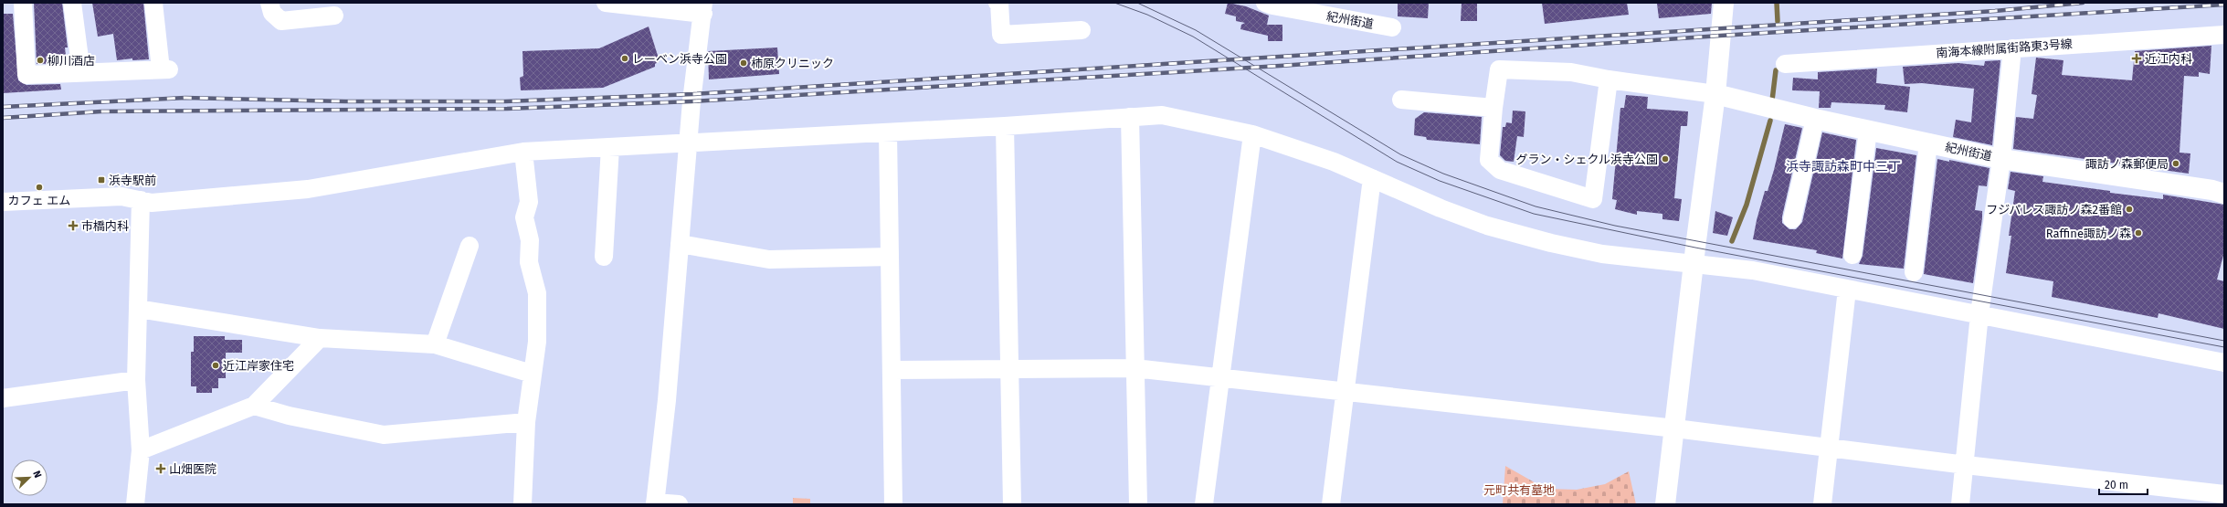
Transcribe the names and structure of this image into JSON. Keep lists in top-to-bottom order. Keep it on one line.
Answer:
{"streets":{"street":["紀州街道","南海本線附属街路東3号線"]},"districts":["浜寺諏訪森町中三丁"],"parks":["元町共有墓地"],"places":{"other":["レーベン浜寺公園","柳川酒店","柿原クリニック","グラン・シェクル浜寺公園","諏訪ノ森郵便局","カフェ エム","フジパレス諏訪ノ森2番館","Raffine諏訪ノ森","近江岸家住宅"],"health":["近江内科","市橋内科","山畑医院"],"transit":["浜寺駅前"]},"scale_bar":"20 m","north":"top right"}
